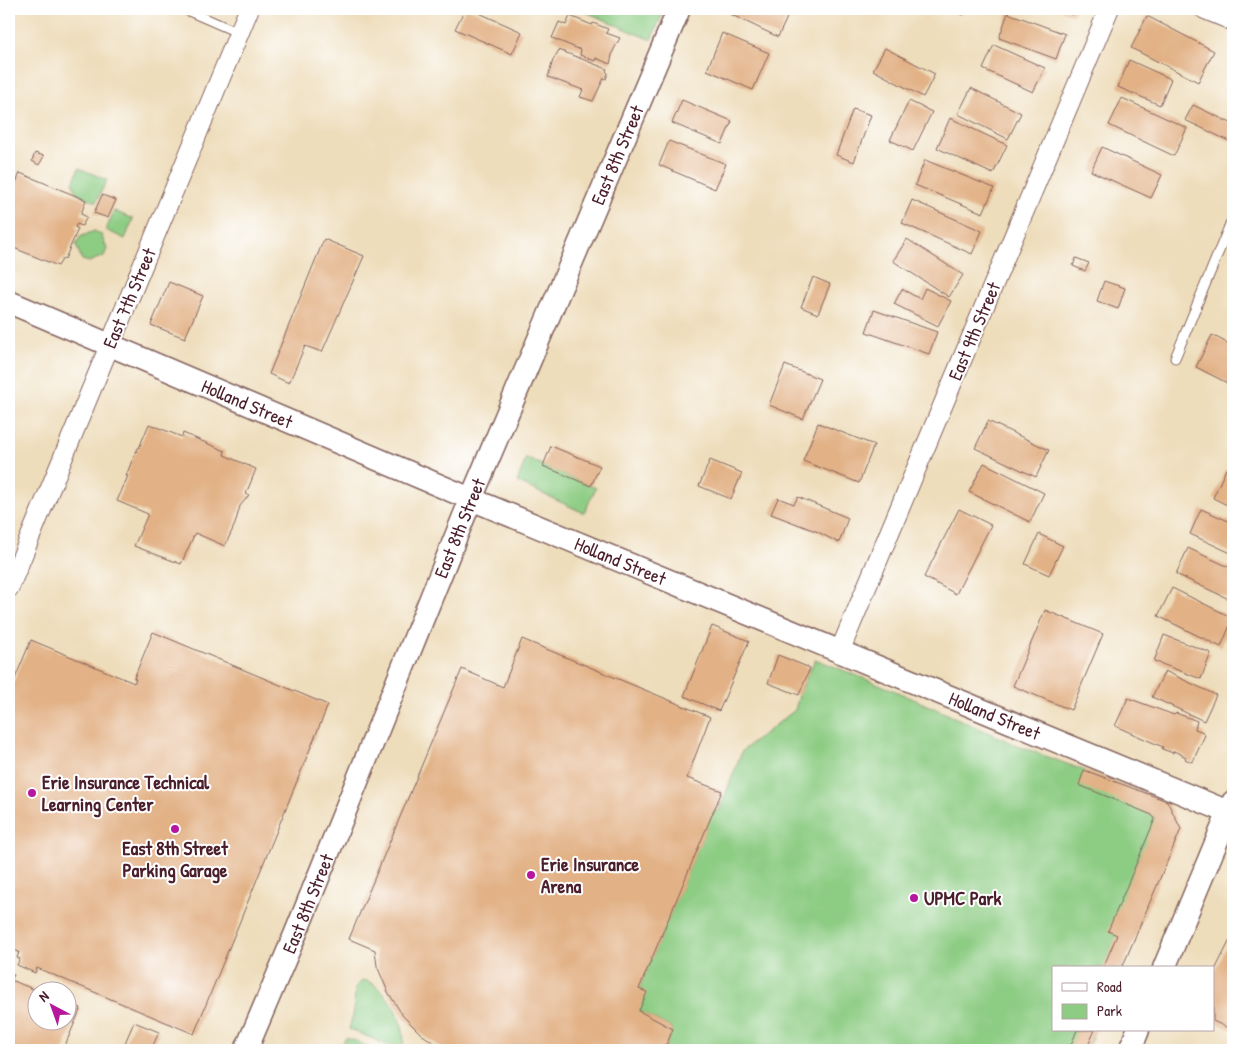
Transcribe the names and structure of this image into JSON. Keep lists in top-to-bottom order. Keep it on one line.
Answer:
{"streets":{"street":["East 8th Street","East 7th Street","East 9th Street","Holland Street"]},"crossings":[["East 8th Street","Holland Street"],["East 7th Street","Holland Street"],["East 9th Street","Holland Street"]],"places":["Erie Insurance Technical Learning Center","East 8th Street Parking Garage","Erie Insurance Arena","UPMC Park"],"legend":["Road","Park"],"north":"top left"}
